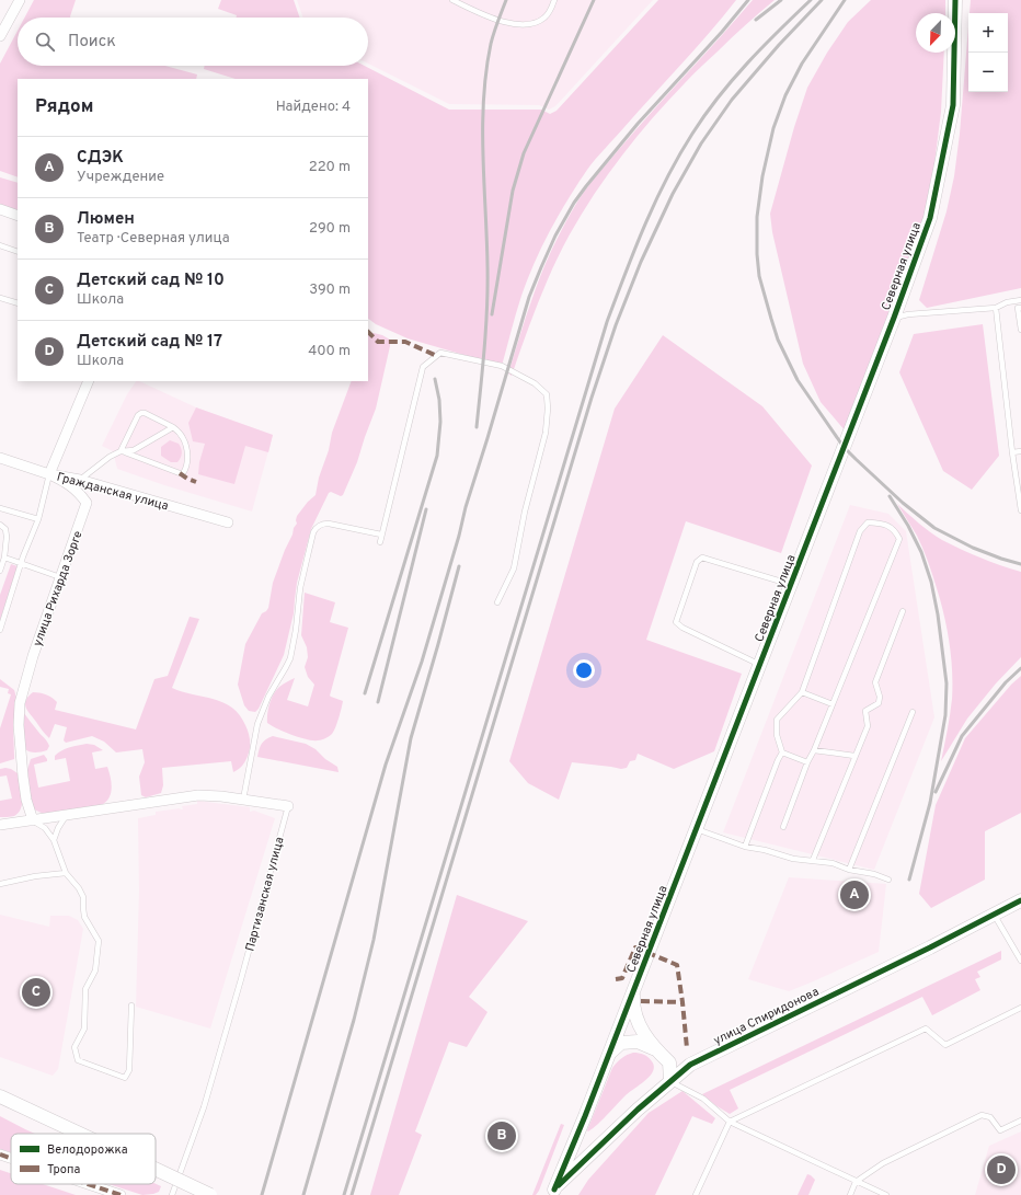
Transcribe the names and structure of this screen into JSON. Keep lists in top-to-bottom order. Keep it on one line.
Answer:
{"streets":{"street":["Северная улица","Гражданская улица","улица Рихарда Зорге","Партизанская улица","улица Спиридонова"]},"crossings":[["Северная улица","улица Спиридонова"],["Гражданская улица","улица Рихарда Зорге"],["улица Рихарда Зорге","Партизанская улица"]],"legend":["Велодорожка","Тропа"],"north":"bottom left","page":{"map_buttons":["+","−"],"search":"Поиск","heading":["Рядом","Найдено: 4"],"list":[{"mark":"A","name":"СДЭК","note":"Учреждение","value":"220 m"},{"mark":"B","name":"Люмен","note":"Театр · Северная улица","value":"290 m"},{"mark":"C","name":"Детский сад № 10","note":"Школа","value":"390 m"},{"mark":"D","name":"Детский сад № 17","note":"Школа","value":"400 m"}],"pins":["A","C","B","D"]}}
